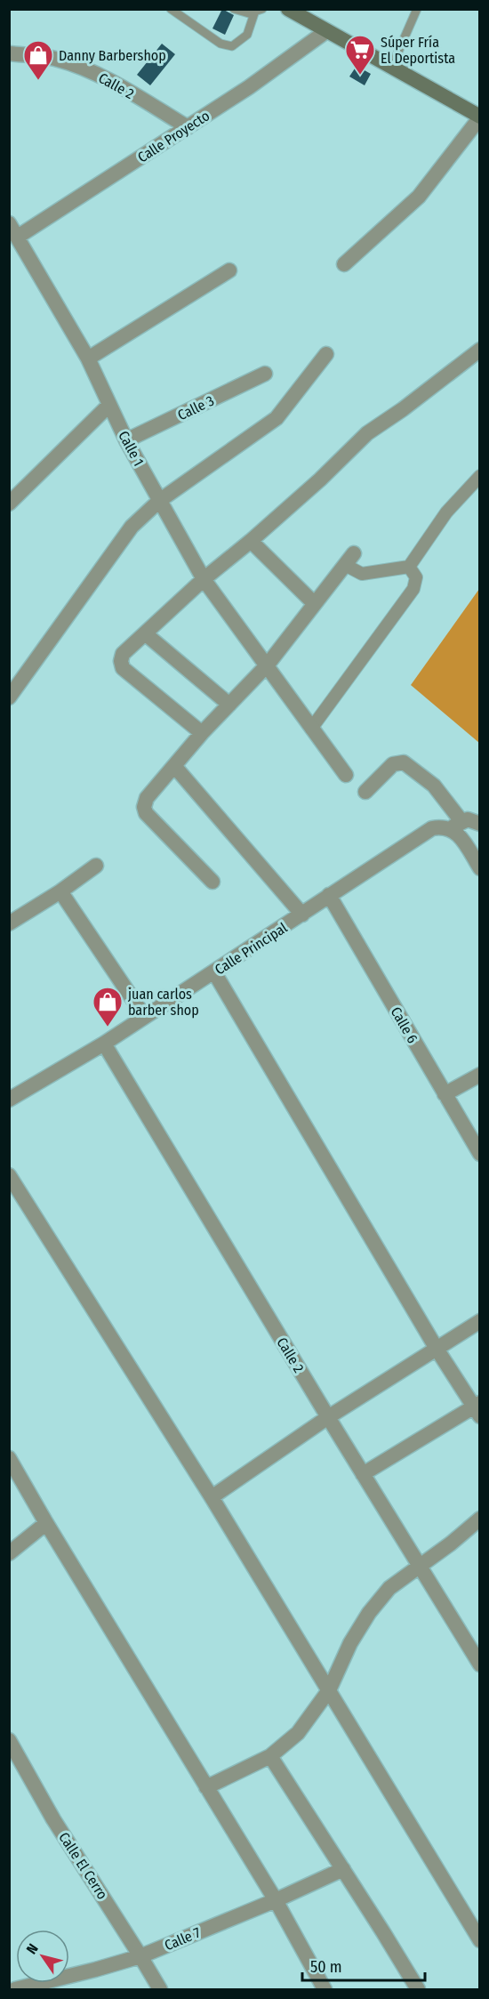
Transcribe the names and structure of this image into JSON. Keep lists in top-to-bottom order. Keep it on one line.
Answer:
{"streets":{"street":["Calle 2","Calle Proyecto","Calle 3","Calle 1","Calle Principal","Calle 6","Calle El Cerro","Calle 7"]},"crossings":[["Calle 2","Calle Proyecto"],["Calle 2","Calle Principal"],["Calle Proyecto","Calle 1"],["Calle 3","Calle 1"],["Calle Principal","Calle 6"],["Calle El Cerro","Calle 7"]],"places":{"supermarket":["Súper Fría El Deportista"],"shop":["Danny Barbershop","juan carlos barber shop"]},"scale_bar":"50 m","north":"top left"}
